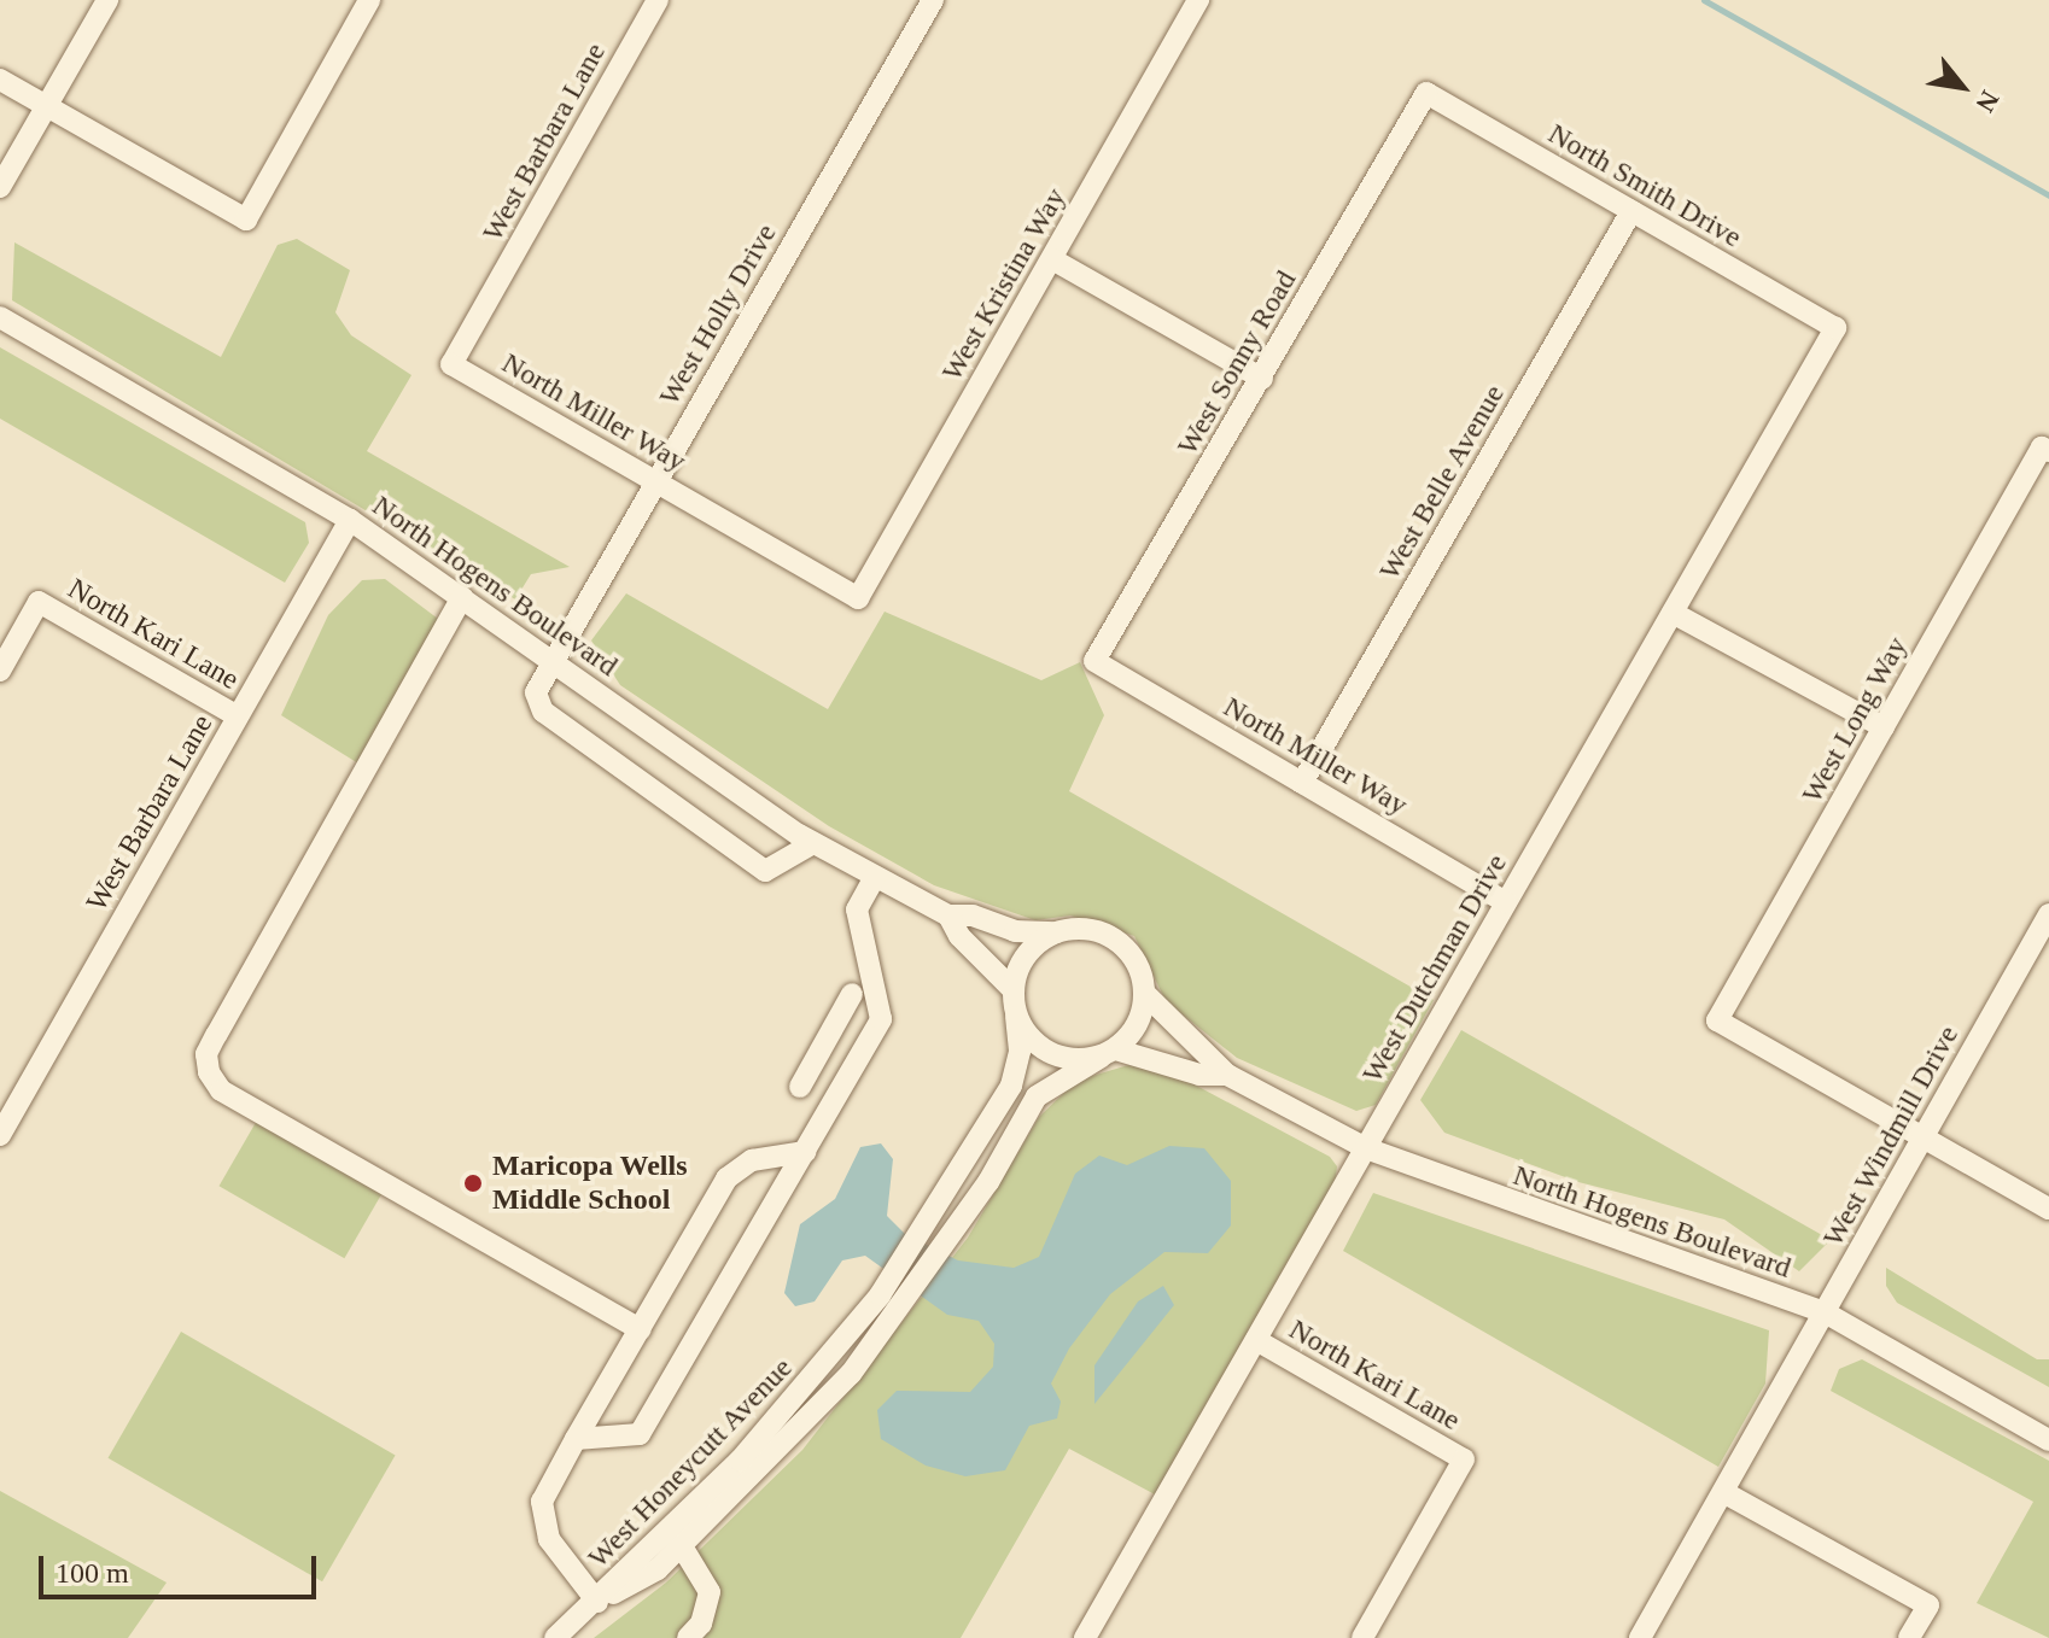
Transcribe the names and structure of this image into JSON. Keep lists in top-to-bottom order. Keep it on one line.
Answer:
{"streets":{"street":["West Barbara Lane","North Smith Drive","West Kristina Way","West Holly Drive","West Sonny Road","North Miller Way","West Belle Avenue","North Hogens Boulevard","North Kari Lane","West Long Way","West Dutchman Drive","West Windmill Drive","West Honeycutt Avenue"]},"crossings":[["West Barbara Lane","North Miller Way"],["West Barbara Lane","North Hogens Boulevard"],["West Barbara Lane","North Kari Lane"],["North Smith Drive","West Sonny Road"],["North Smith Drive","West Belle Avenue"],["North Smith Drive","West Dutchman Drive"],["West Kristina Way","North Miller Way"],["West Holly Drive","North Miller Way"],["West Holly Drive","North Hogens Boulevard"],["West Sonny Road","North Miller Way"],["North Miller Way","West Belle Avenue"],["North Miller Way","West Dutchman Drive"],["North Hogens Boulevard","West Dutchman Drive"],["North Hogens Boulevard","West Windmill Drive"],["North Hogens Boulevard","West Honeycutt Avenue"],["North Kari Lane","West Dutchman Drive"],["West Long Way","West Windmill Drive"]],"places":["Maricopa Wells Middle School"],"scale_bar":"100 m","north":"bottom right"}
